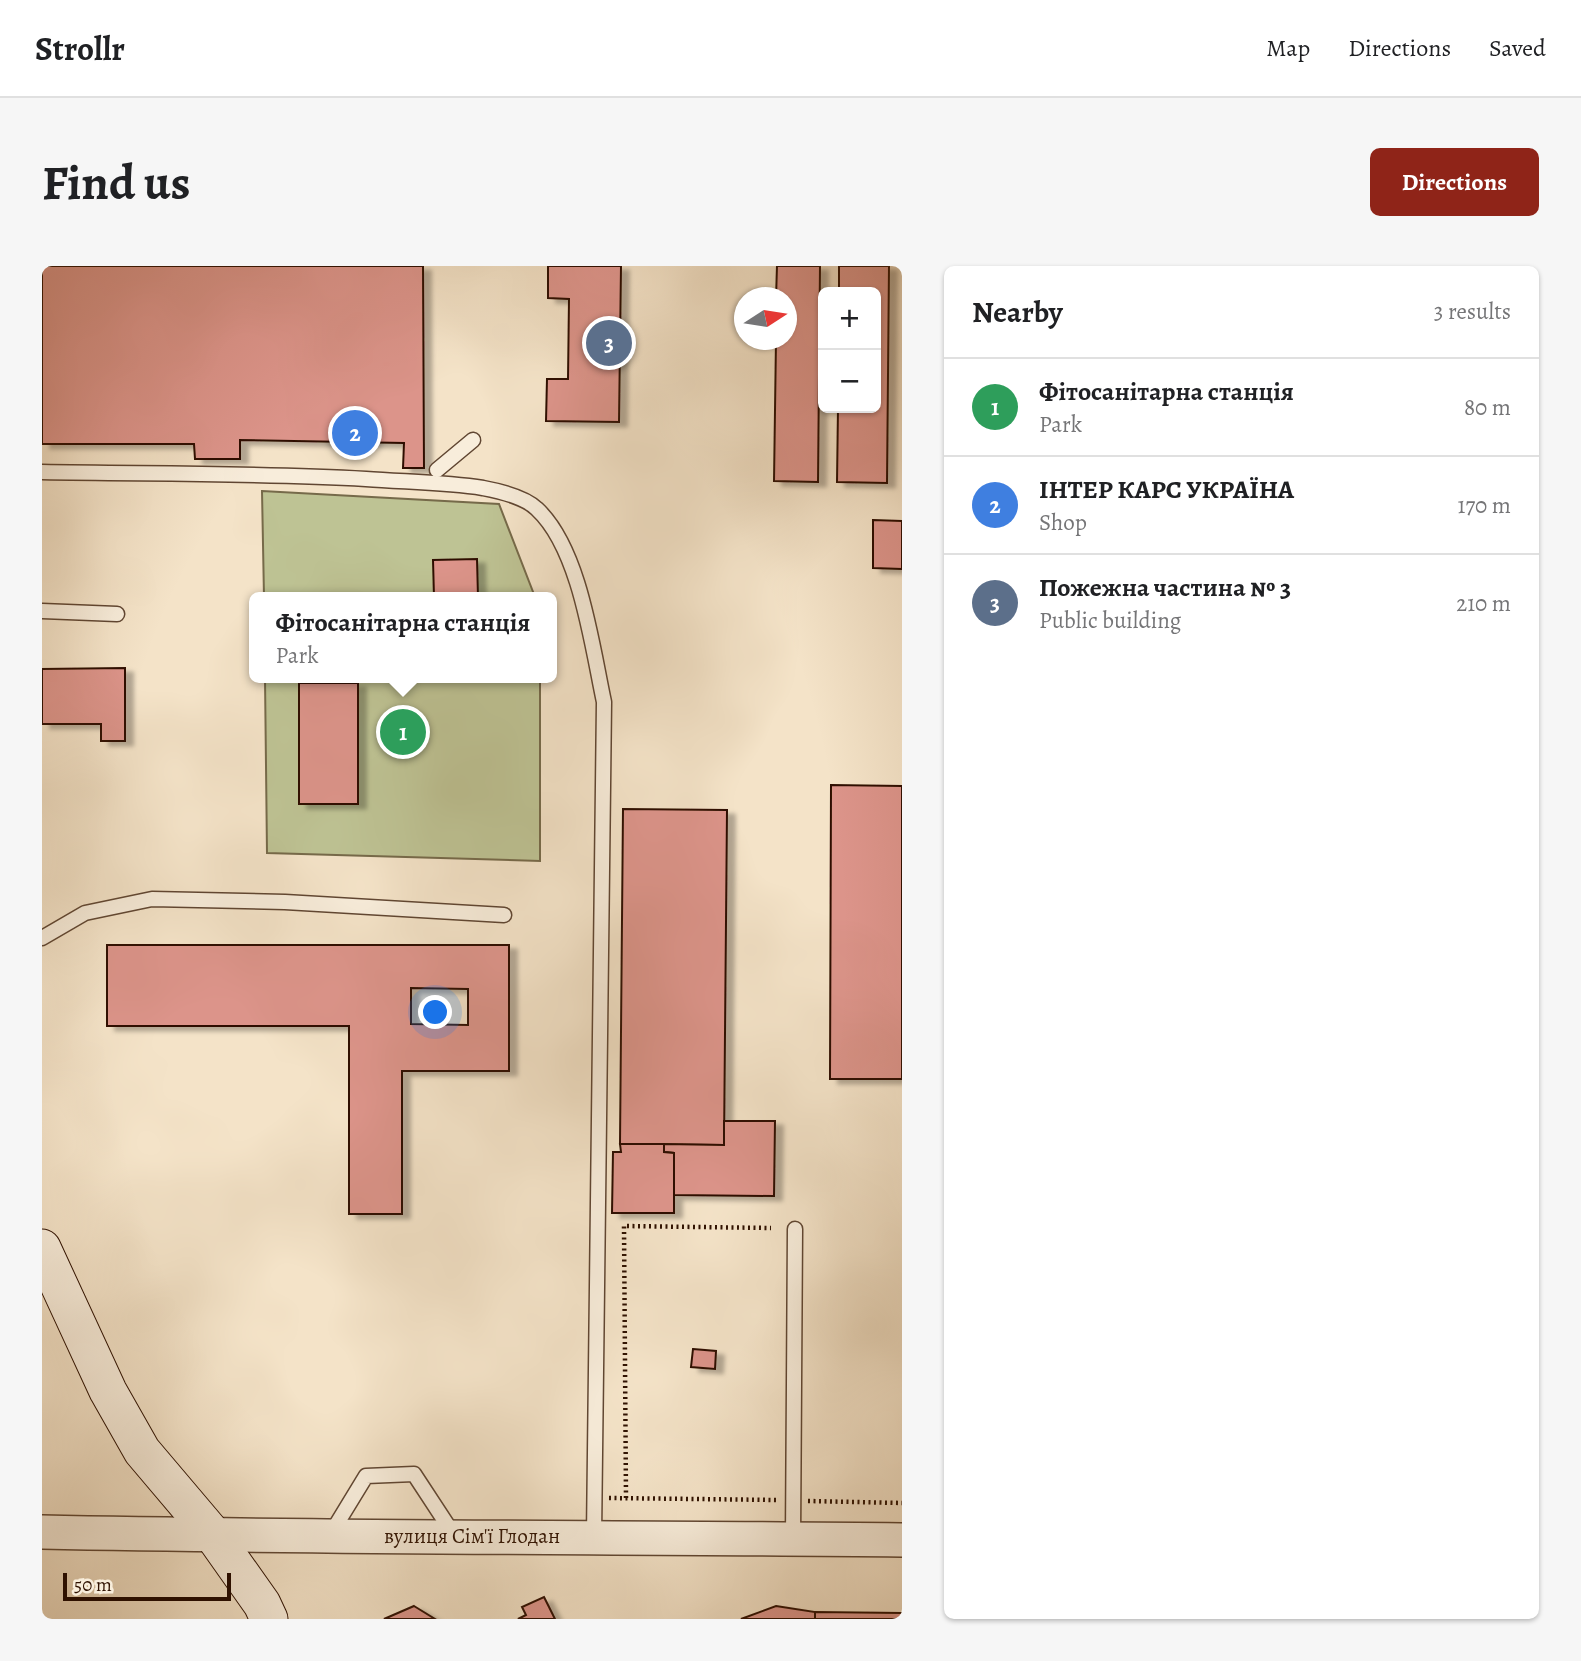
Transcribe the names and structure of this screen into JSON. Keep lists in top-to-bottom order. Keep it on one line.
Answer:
{"streets":{"street":["вулиця Сім'ї Глодан"]},"scale_bar":"50 m","north":"right","page":{"header":"Strollr","nav":["Map","Directions","Saved"],"buttons":"Directions","title":"Find us","heading":["Nearby","3 results"],"map_buttons":["+","−"],"pins":["3","2","1"],"list":[{"mark":"1","name":"Фітосанітарна станція","note":"Park","value":"80 m"},{"mark":"2","name":"ІНТЕР КАРС УКРАЇНА","note":"Shop","value":"170 m"},{"mark":"3","name":"Пожежна частина № 3","note":"Public building","value":"210 m"}],"popup":["Фітосанітарна станція","Park"],"scale":"50 m"}}
